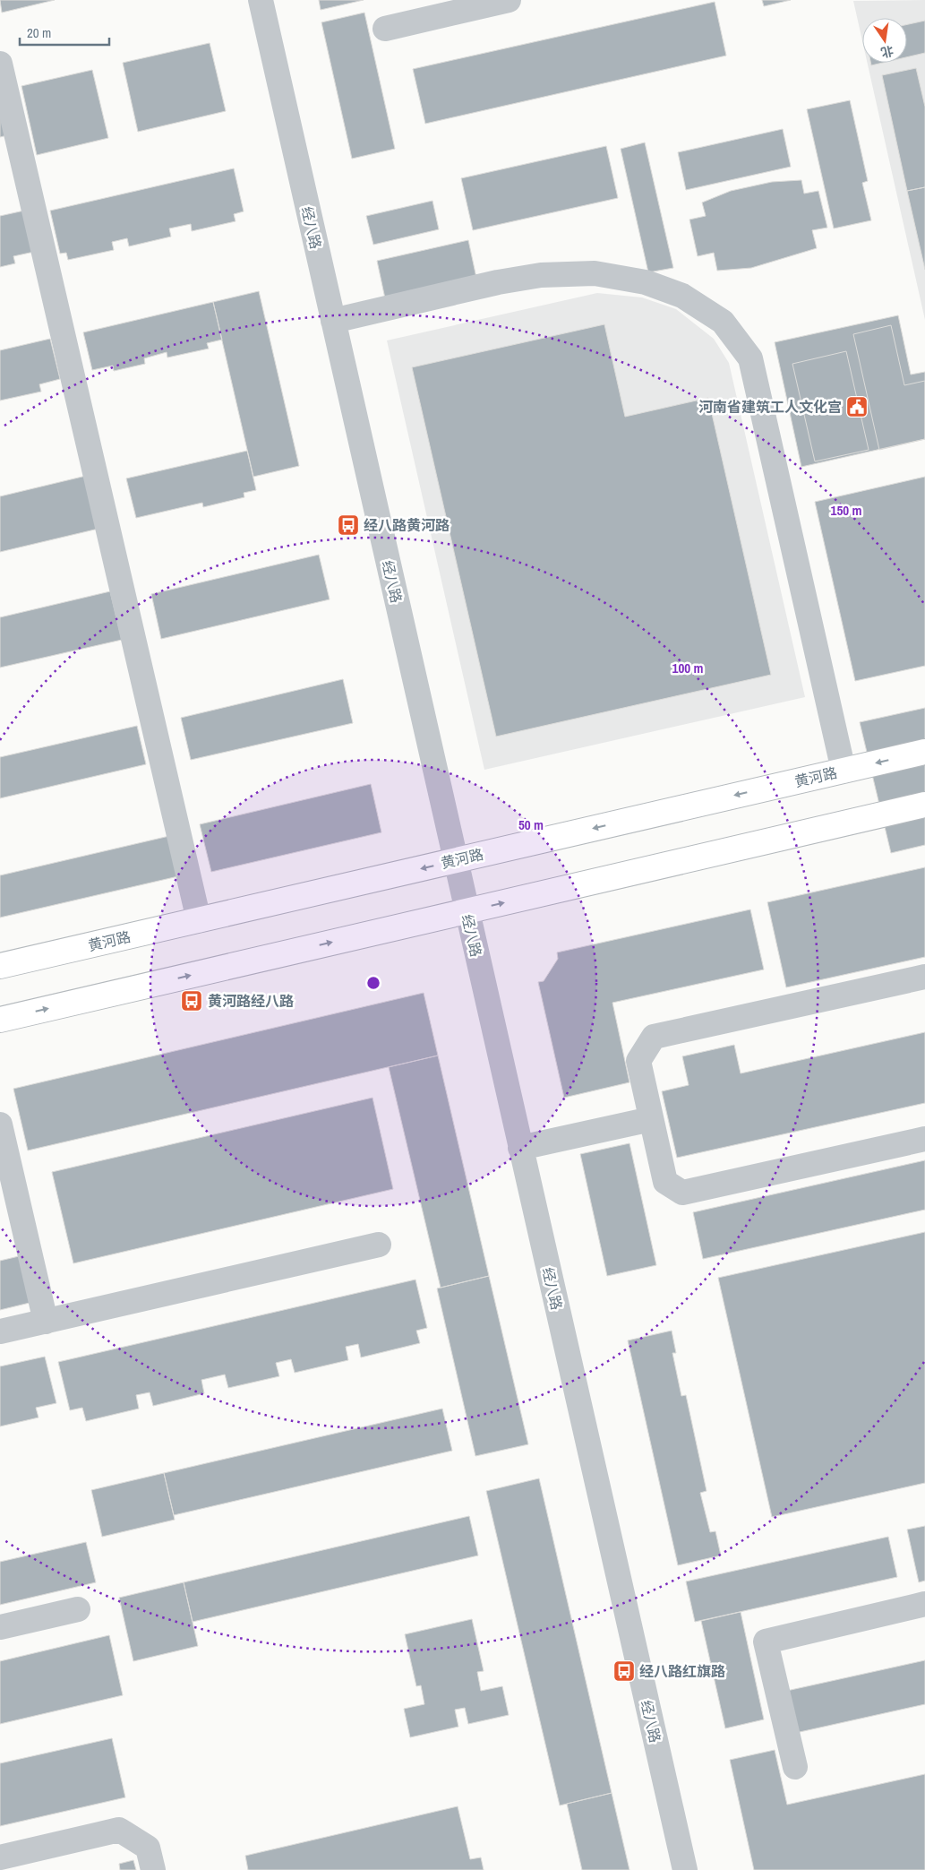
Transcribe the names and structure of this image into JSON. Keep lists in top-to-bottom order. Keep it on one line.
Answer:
{"streets":{"main road":["黄河路"],"street":["经八路"]},"crossings":[["经八路","黄河路"]],"places":{"public building":["河南省建筑工人文化宫"],"bus stop":["经八路黄河路","黄河路经八路","经八路红旗路"]},"scale_bar":"20 m","north":"bottom","rings":["150 m","100 m","50 m"]}
